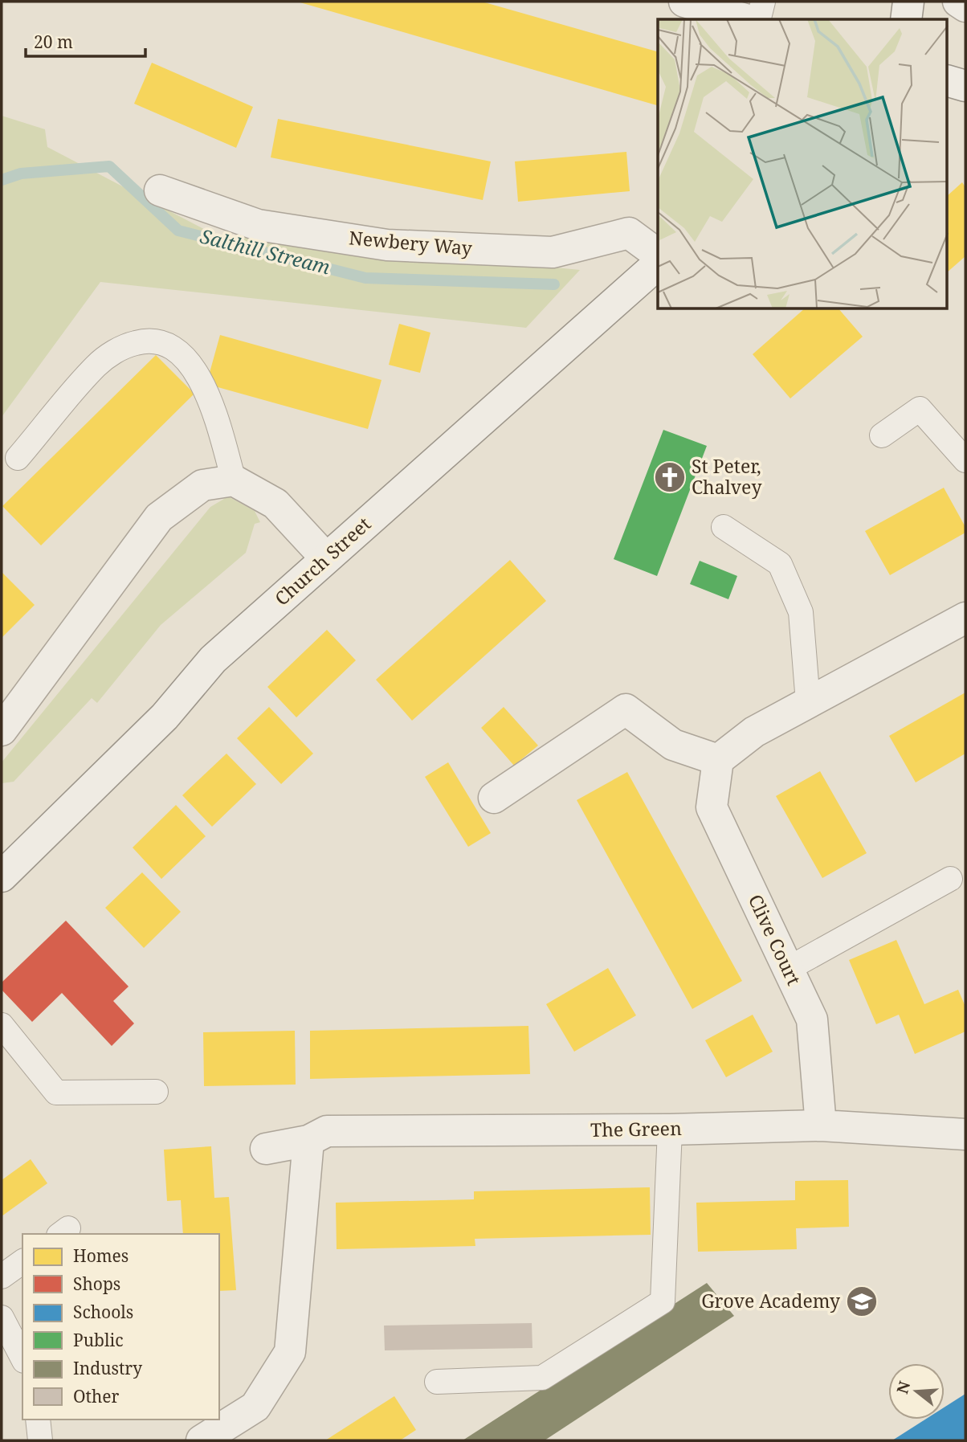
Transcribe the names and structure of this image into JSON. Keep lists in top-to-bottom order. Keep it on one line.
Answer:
{"streets":{"street":["Newbery Way","Church Street","Clive Court","The Green"]},"crossings":[["Clive Court","The Green"]],"water":["Salthill Stream"],"places":{"church":["St Peter, Chalvey"],"school or university":["Grove Academy"]},"legend":["Homes","Shops","Schools","Public","Industry","Other"],"scale_bar":"20 m","north":"left"}
